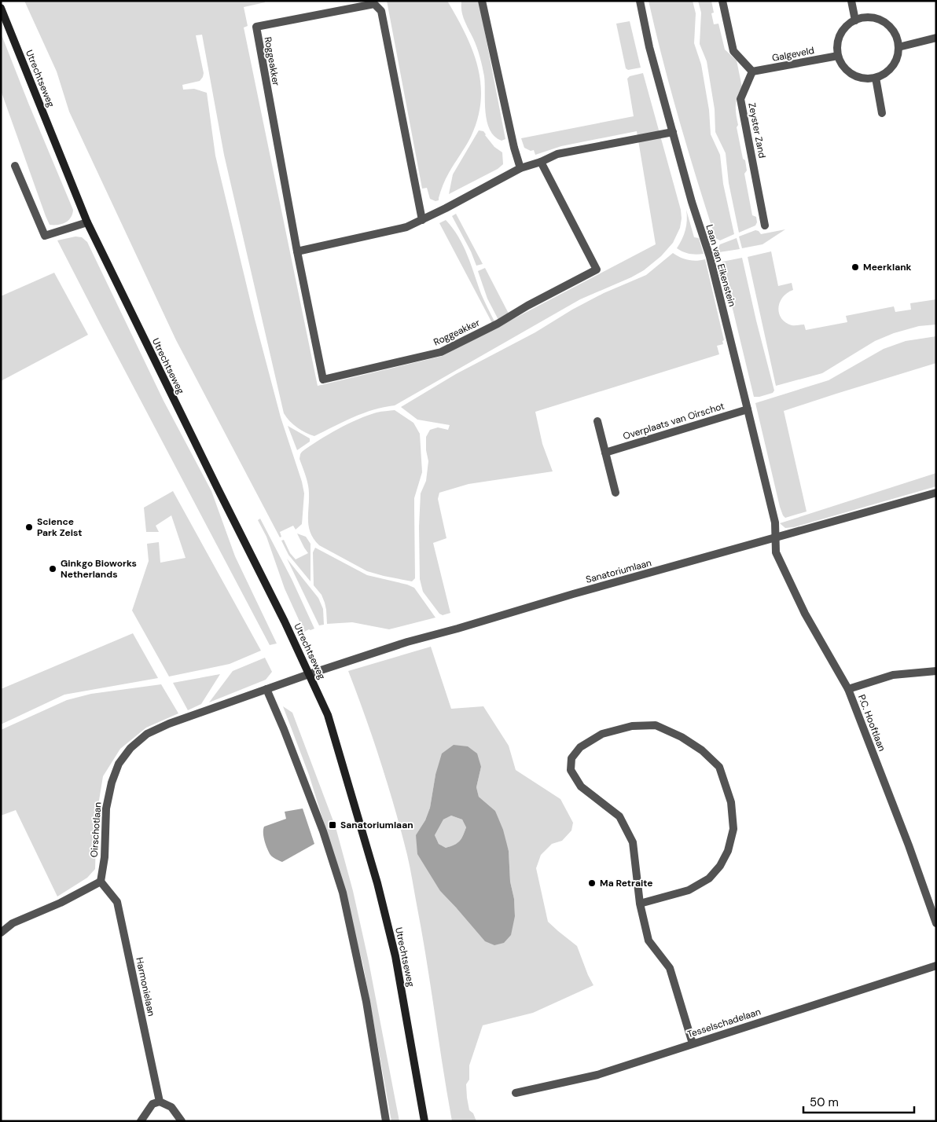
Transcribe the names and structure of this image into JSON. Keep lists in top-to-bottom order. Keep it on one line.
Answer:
{"streets":{"main road":["Utrechtseweg"],"street":["Galgeveld","Roggeakker","Zeyster Zand","Laan van Eikenstein","Overplaats van Oirschot","Sanatoriumlaan","P.C. Hooftlaan","Oirschotlaan","Harmonielaan","Tesselschadelaan"]},"crossings":[["Galgeveld","Zeyster Zand"],["Utrechtseweg","Sanatoriumlaan"],["Utrechtseweg","Oirschotlaan"],["Laan van Eikenstein","Overplaats van Oirschot"],["Laan van Eikenstein","Sanatoriumlaan"],["Laan van Eikenstein","P.C. Hooftlaan"],["Sanatoriumlaan","P.C. Hooftlaan"],["Sanatoriumlaan","Oirschotlaan"],["Oirschotlaan","Harmonielaan"]],"places":{"other":["Meerklank","Science Park Zeist","Ginkgo Bioworks Netherlands","Ma Retraite"],"transit":["Sanatoriumlaan"]},"scale_bar":"50 m"}
